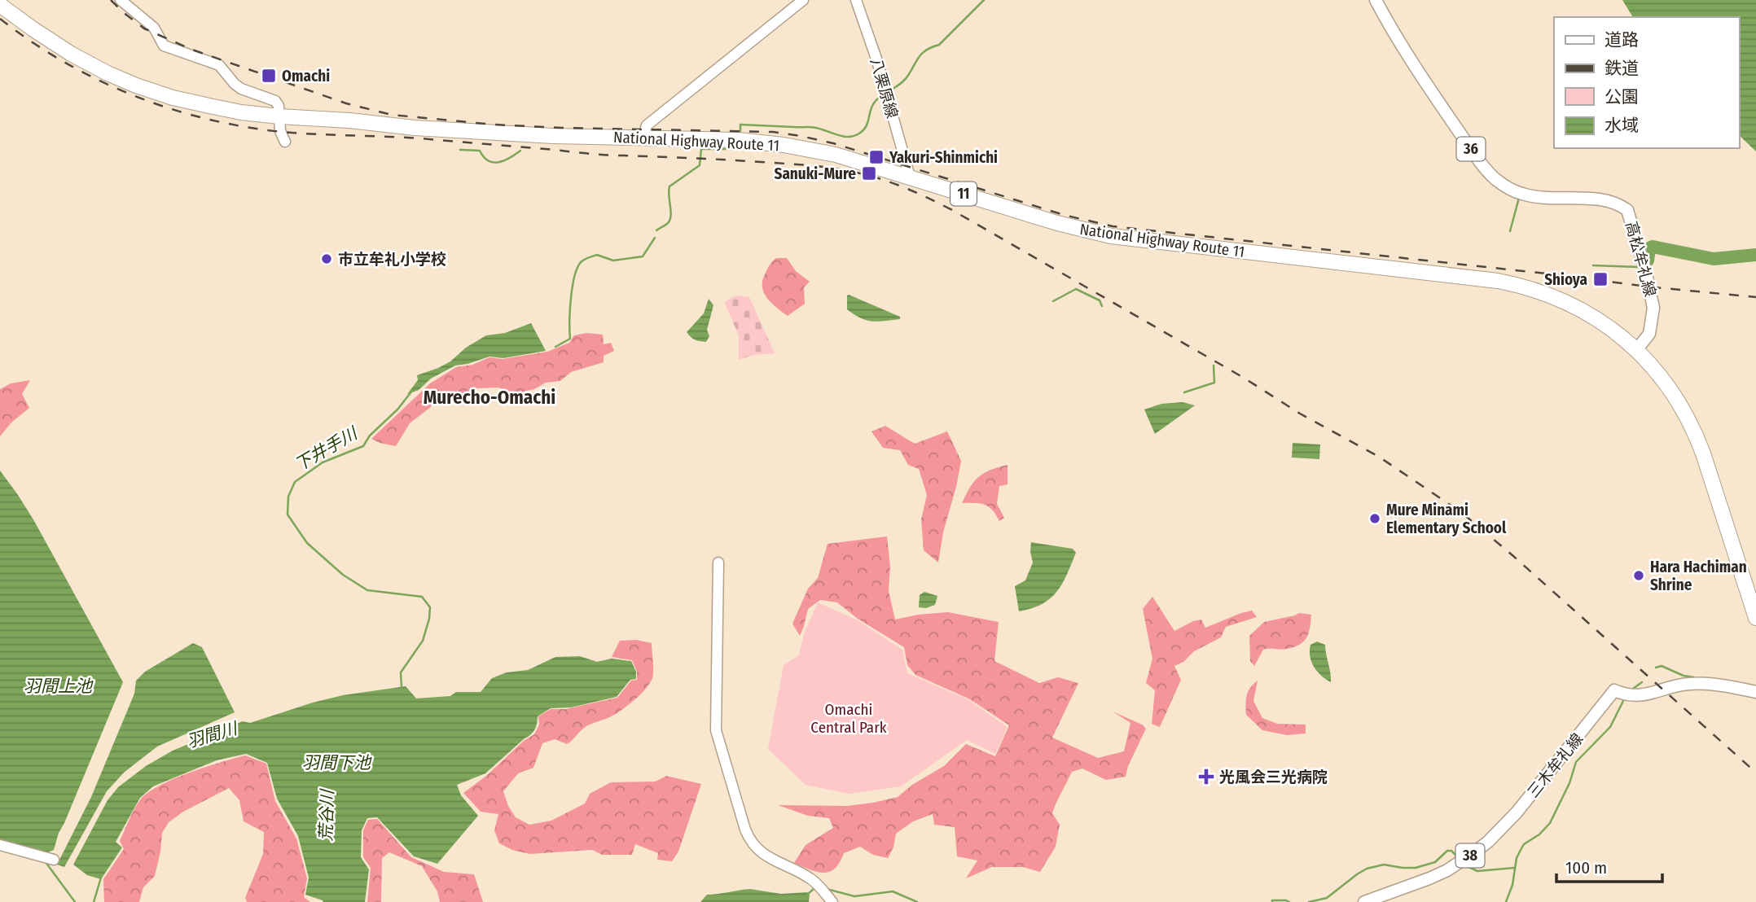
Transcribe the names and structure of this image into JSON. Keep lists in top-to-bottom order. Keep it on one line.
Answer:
{"streets":{"highway":["National Highway Route 11","11"],"main road":["36","高松牟礼線","三木牟礼線","38"],"street":["八栗原線"]},"crossings":[["八栗原線","National Highway Route 11"],["National Highway Route 11","高松牟礼線"]],"districts":["Murecho-Omachi"],"water":["下井手川","羽間上池","羽間川","羽間下池","荒谷川"],"parks":["Omachi Central Park"],"places":{"transit":["Omachi","Yakuri-Shinmichi","Sanuki-Mure","Shioya"],"other":["市立牟礼小学校","Mure Minami Elementary School","Hara Hachiman Shrine"],"health":["光風会三光病院"]},"legend":["道路","鉄道","公園","水域"],"scale_bar":"100 m"}
